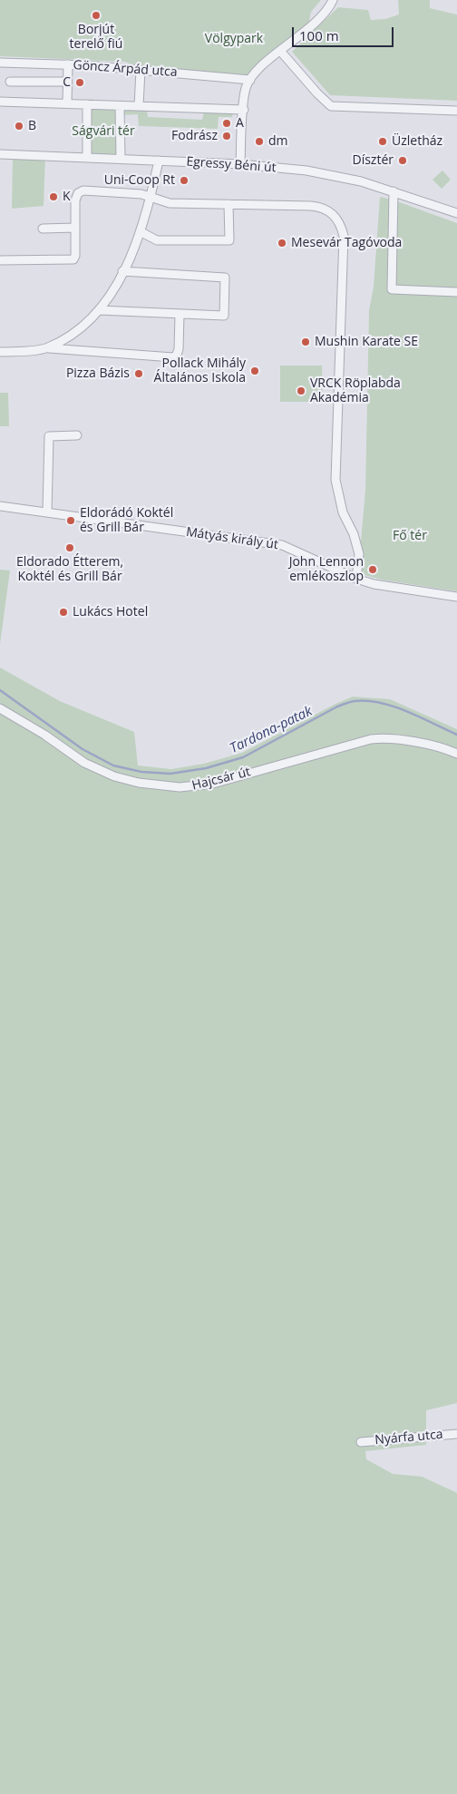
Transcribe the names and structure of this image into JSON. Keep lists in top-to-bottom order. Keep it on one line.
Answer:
{"streets":{"street":["Göncz Árpád utca","Egressy Béni út","Mátyás király út","Hajcsár út","Nyárfa utca"]},"water":["Tardona-patak"],"parks":["Völgypark","Ságvári tér","Fő tér"],"places":["Borjút terelő fiú","C","A","B","Fodrász","dm","Üzletház","Dísztér","Uni-Coop Rt","K","Mesevár Tagóvoda","Mushin Karate SE","Pollack Mihály Általános Iskola","Pizza Bázis","VRCK Röplabda Akadémia","Eldorádó Koktél és Grill Bár","Eldorado Étterem, Koktél és Grill Bár","John Lennon emlékoszlop","Lukács Hotel"],"scale_bar":"100 m"}
